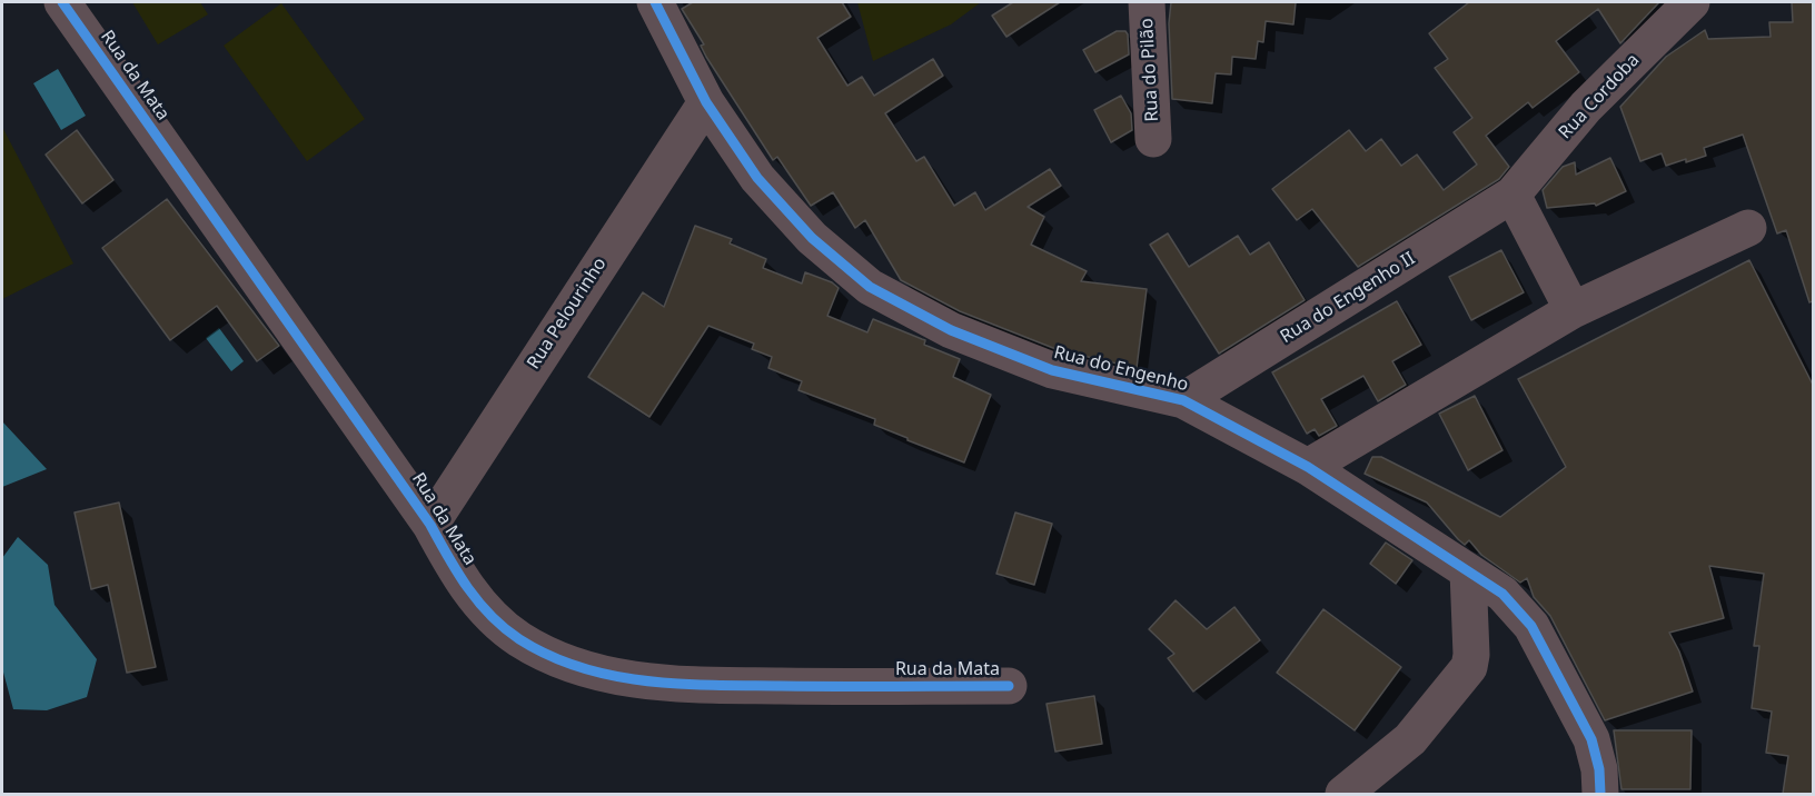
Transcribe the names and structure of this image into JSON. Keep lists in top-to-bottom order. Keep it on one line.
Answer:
{"streets":{"street":["Rua do Pilão","Rua da Mata","Rua Cordoba","Rua do Engenho II","Rua Pelourinho","Rua do Engenho"]},"crossings":[["Rua da Mata","Rua Pelourinho"],["Rua Cordoba","Rua do Engenho II"],["Rua do Engenho II","Rua do Engenho"],["Rua Pelourinho","Rua do Engenho"]]}
